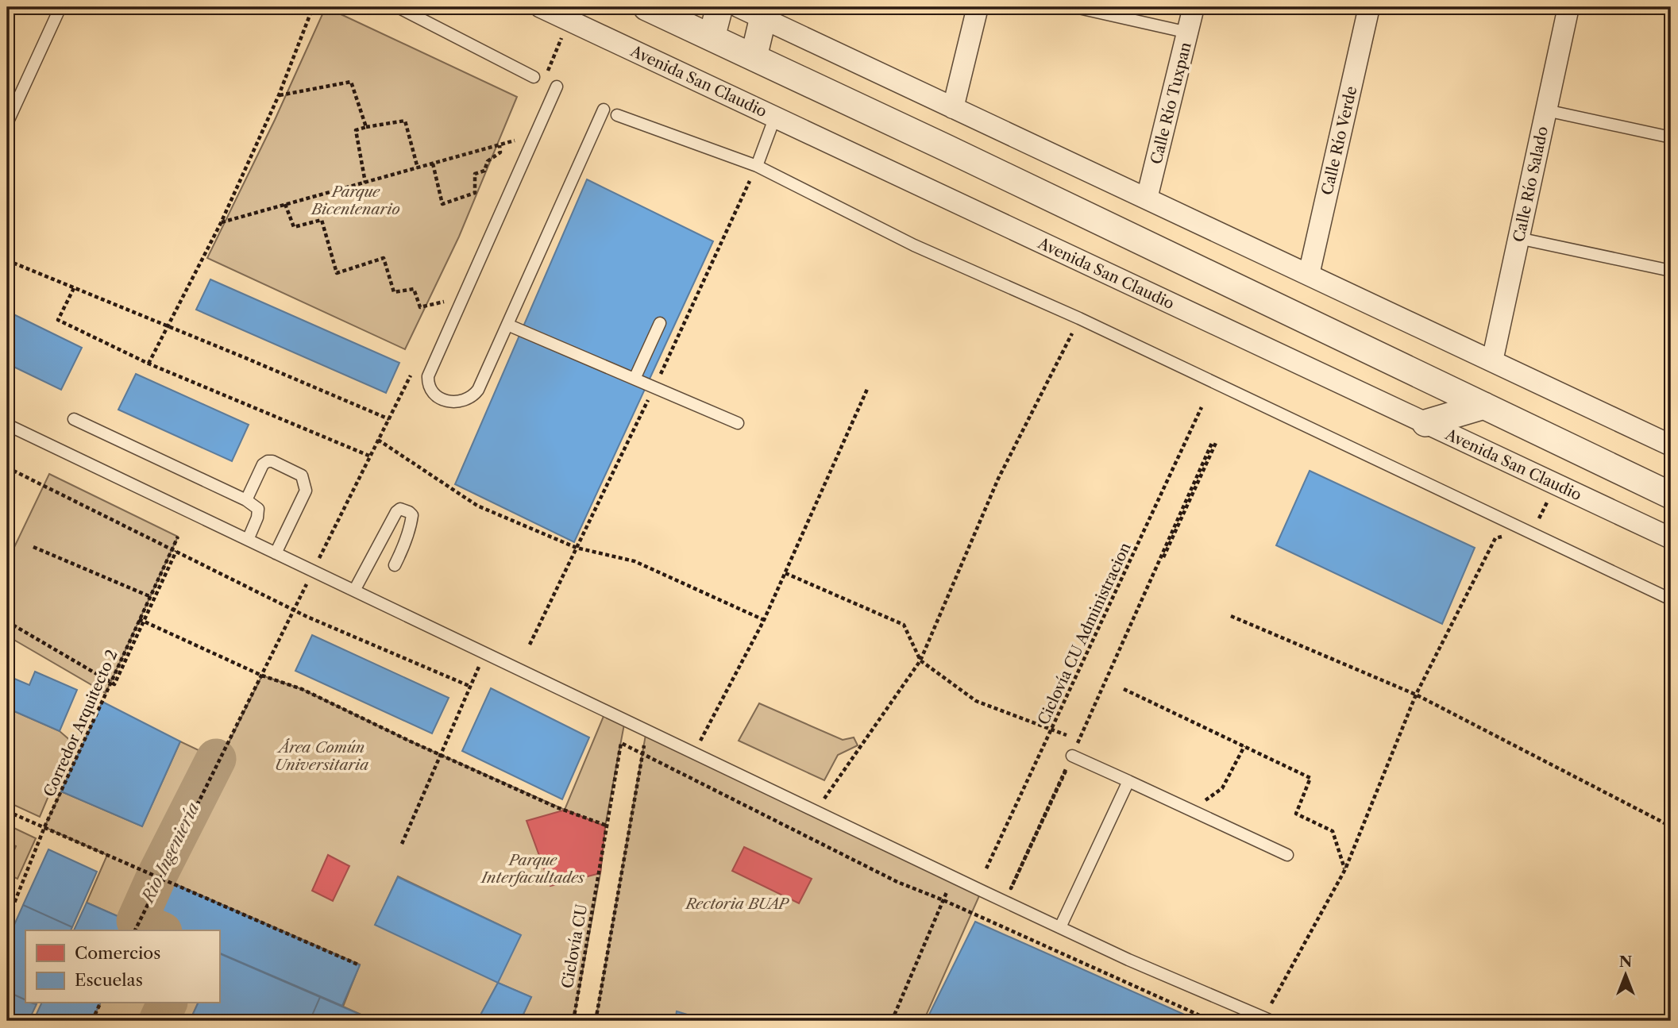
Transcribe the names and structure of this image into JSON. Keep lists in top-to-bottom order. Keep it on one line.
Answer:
{"streets":{"street":["Avenida San Claudio","Calle Río Tuxpan","Calle Río Verde","Calle Río Salado"],"path":["Ciclovía CU Administracion","Corredor Arquitecto 2"]},"water":["Rio Ingeniería"],"parks":["Parque Bicentenario","Área Común Universitaria","Parque Interfacultades","Rectoria BUAP"],"legend":["Comercios","Escuelas"],"north":"top"}
